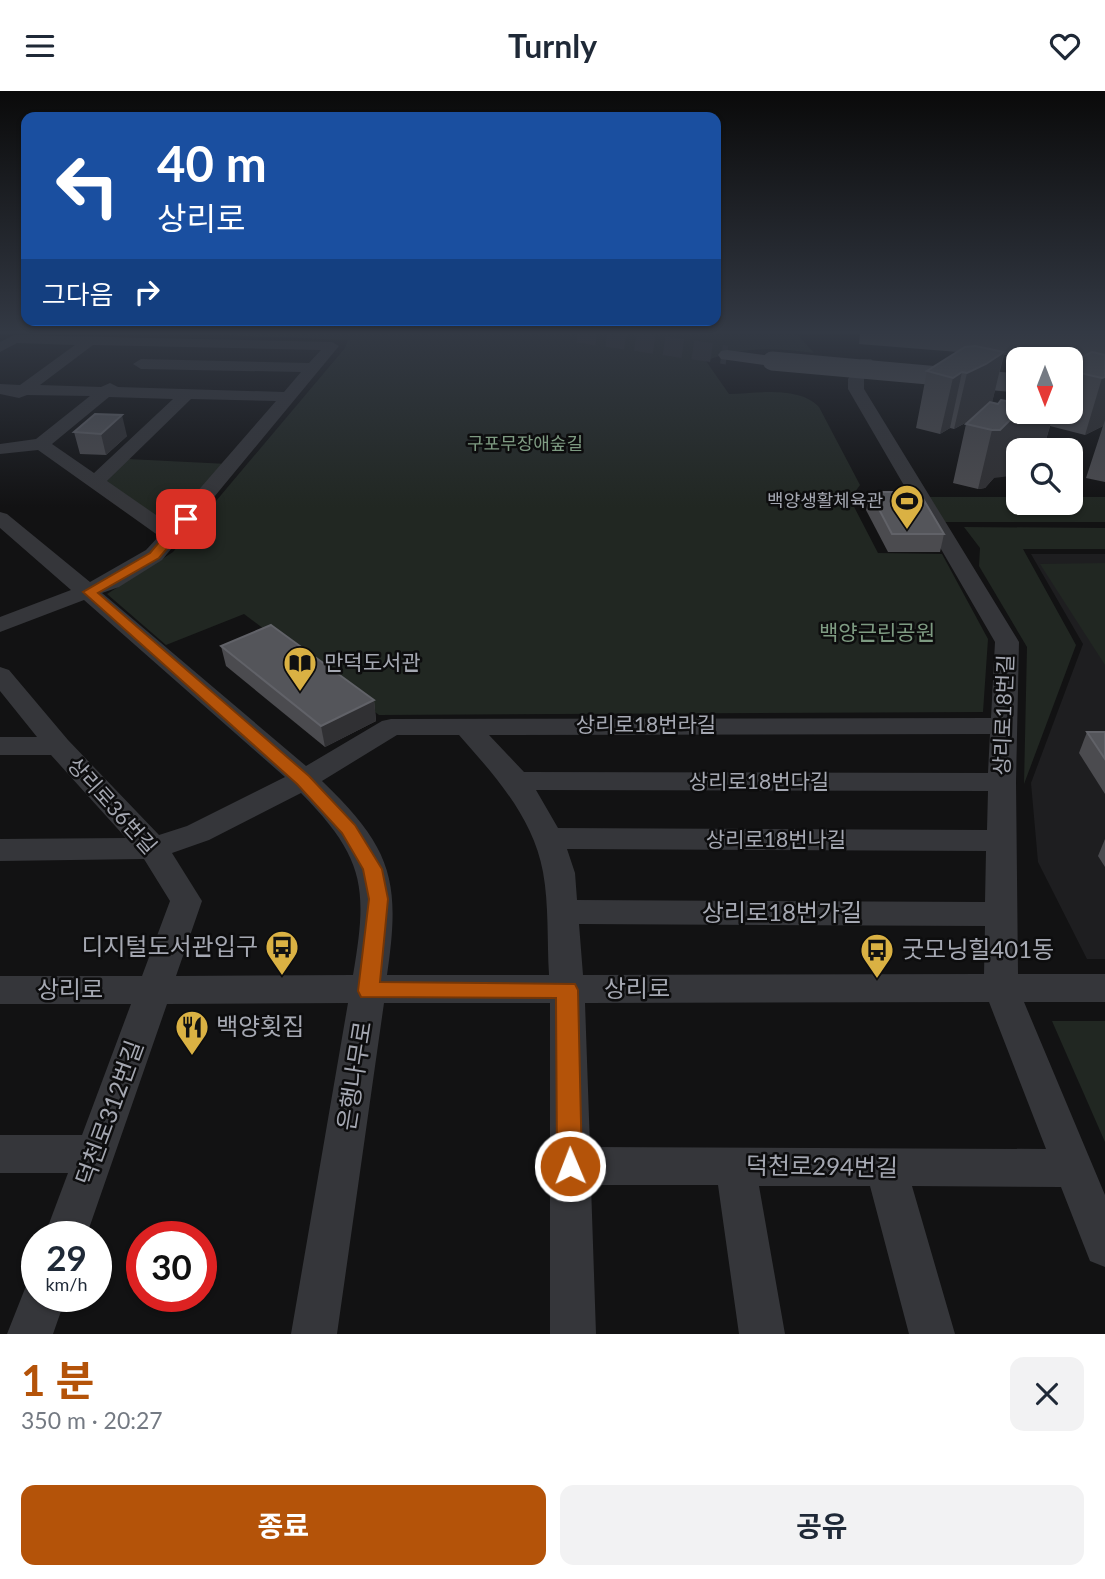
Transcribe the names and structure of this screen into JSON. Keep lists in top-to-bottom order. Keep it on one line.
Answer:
{"streets":{"street":["상리로18번길","상리로18번라길","상리로18번다길","상리로36번길","상리로18번나길","상리로18번가길","상리로","은행나무로","덕천로312번길","덕천로294번길"]},"crossings":[["상리로18번길","상리로18번라길"],["상리로18번길","상리로18번다길"],["상리로18번길","상리로18번나길"],["상리로18번길","상리로18번가길"],["상리로18번길","상리로"],["상리로18번라길","은행나무로"],["상리로36번길","상리로"],["상리로36번길","덕천로312번길"],["상리로","은행나무로"],["상리로","덕천로312번길"]],"parks":["구포무장애숲길","백양근린공원"],"places":{"sports":["백양생활체육관"],"library":["만덕도서관"],"bus stop":["디지털도서관입구","굿모닝힐401동"],"restaurant":["백양횟집"]},"north":"bottom","page":{"header":"Turnly","turn":["40 m","상리로"],"then":"그다음","speed":"29 km/h","limit":"30","heading":["1 분","350 m · 20:27"],"buttons":["종료","공유"]}}
